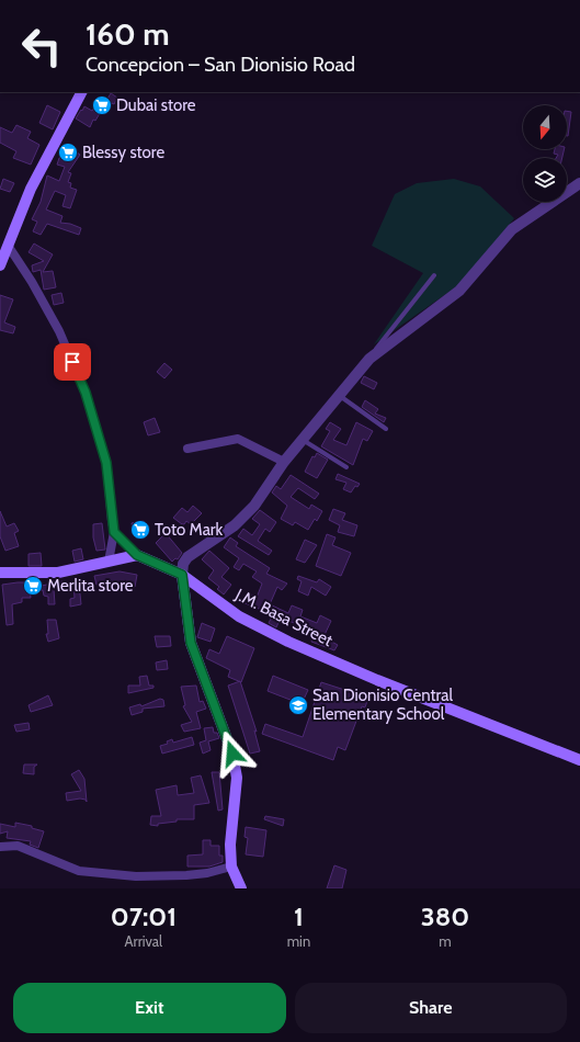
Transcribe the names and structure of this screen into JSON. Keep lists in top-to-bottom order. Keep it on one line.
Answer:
{"streets":{"main road":["J.M. Basa Street"]},"places":{"supermarket":["Dubai store","Blessy store","Toto Mark","Merlita store"],"school or university":["San Dionisio Central Elementary School"]},"north":"bottom","page":{"turn":["160 m","Concepcion – San Dionisio Road"],"eta":["07:01","Arrival","1","min","380","m"],"buttons":["Exit","Share"]}}
